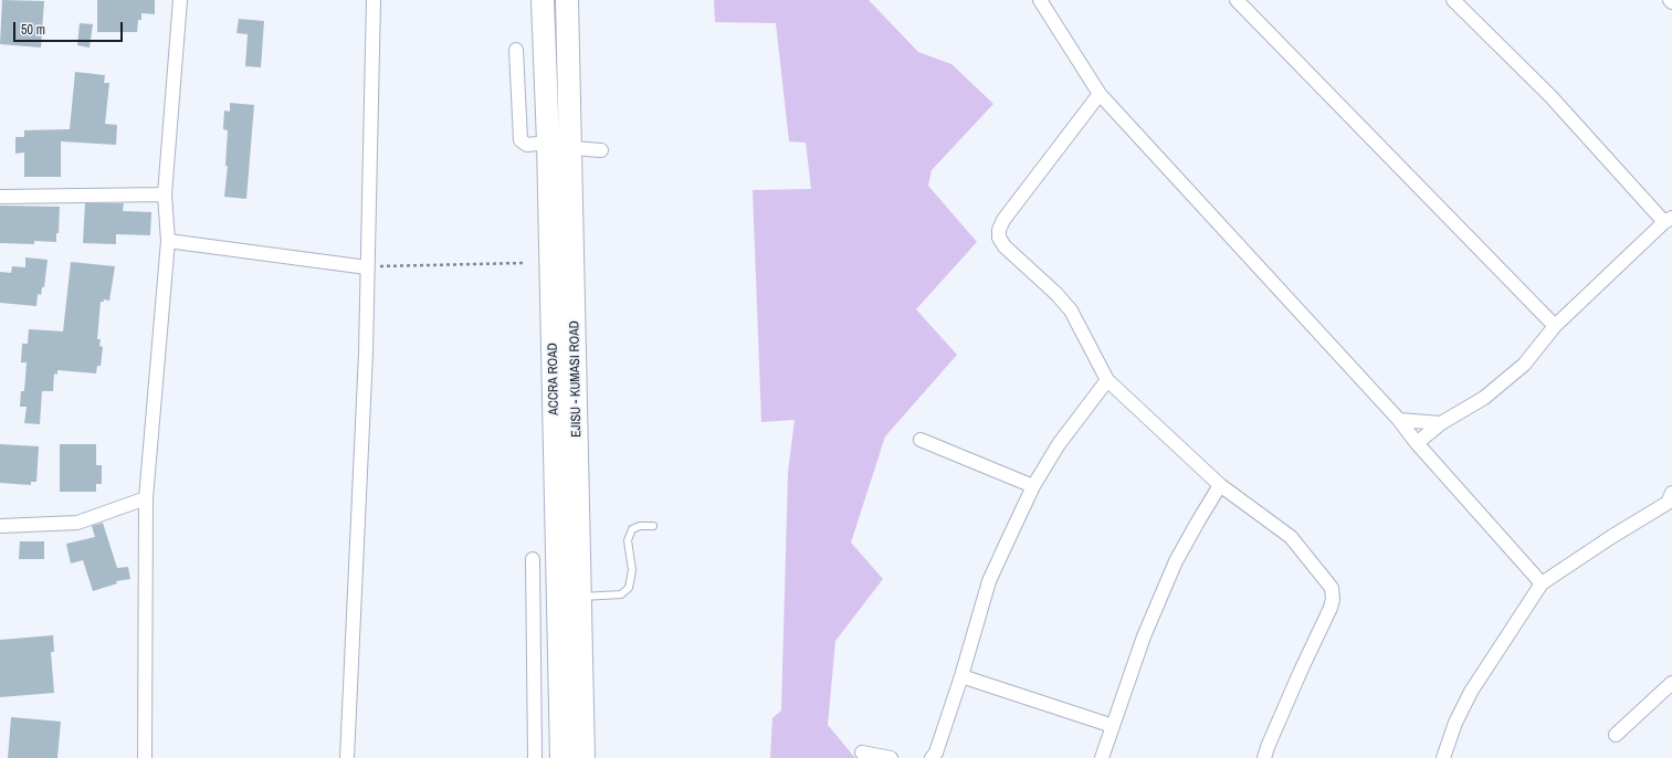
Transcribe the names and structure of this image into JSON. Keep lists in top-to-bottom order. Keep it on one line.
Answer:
{"streets":{"highway":["ACCRA ROAD","EJISU - KUMASI ROAD"]},"scale_bar":"50 m"}
